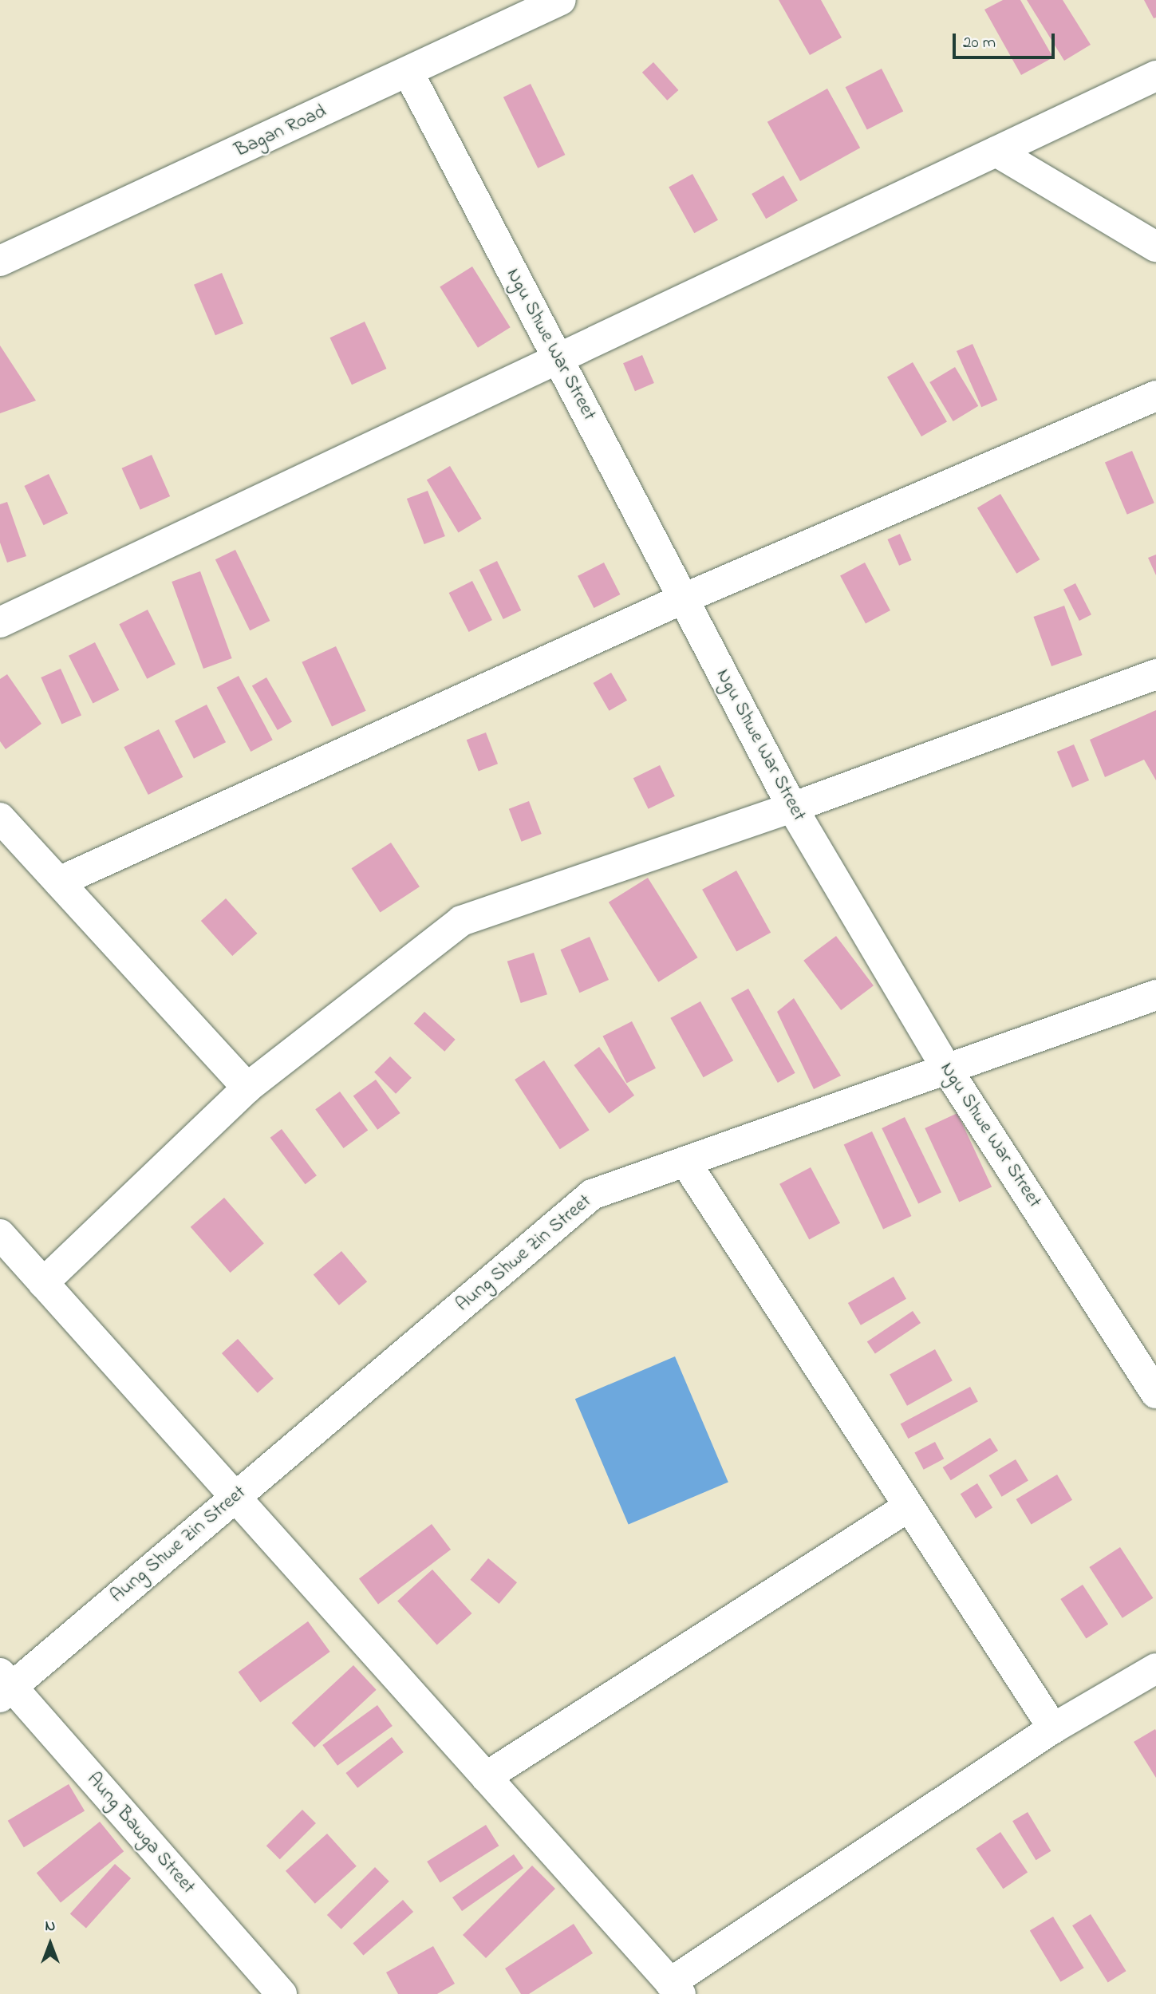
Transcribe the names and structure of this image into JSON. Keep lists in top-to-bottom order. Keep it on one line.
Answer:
{"streets":{"street":["Bagan Road","Ngu Shwe War Street","Aung Shwe Zin Street","Aung Bawga Street"]},"crossings":[["Bagan Road","Ngu Shwe War Street"],["Ngu Shwe War Street","Aung Shwe Zin Street"],["Aung Shwe Zin Street","Aung Bawga Street"]],"scale_bar":"20 m","north":"top"}
